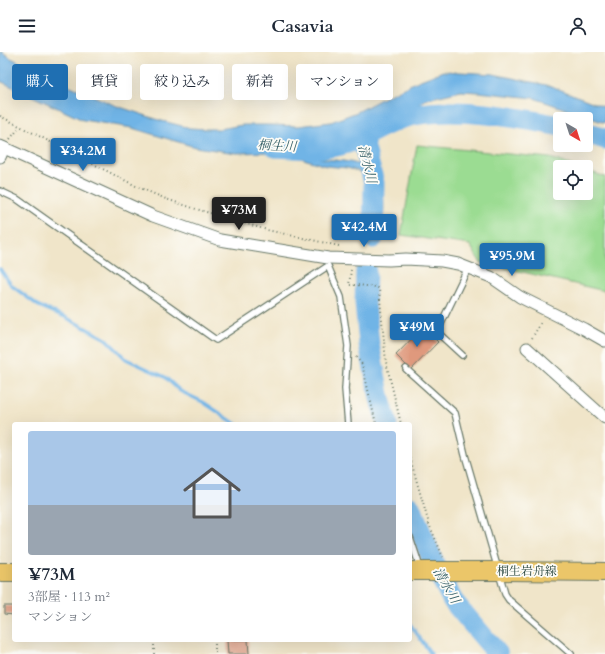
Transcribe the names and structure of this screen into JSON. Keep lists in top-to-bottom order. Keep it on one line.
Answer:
{"streets":{"main road":["桐生岩舟線"]},"water":["桐生川","清水川"],"north":"bottom right","page":{"header":"Casavia","chip":["購入","賃貸","絞り込み","新着","マンション"],"price":["¥34.2M","¥73M","¥42.4M","¥95.9M","¥49M"],"list":[{"name":"¥73M","note":"3部屋 · 113 m² · マンション"}]}}
